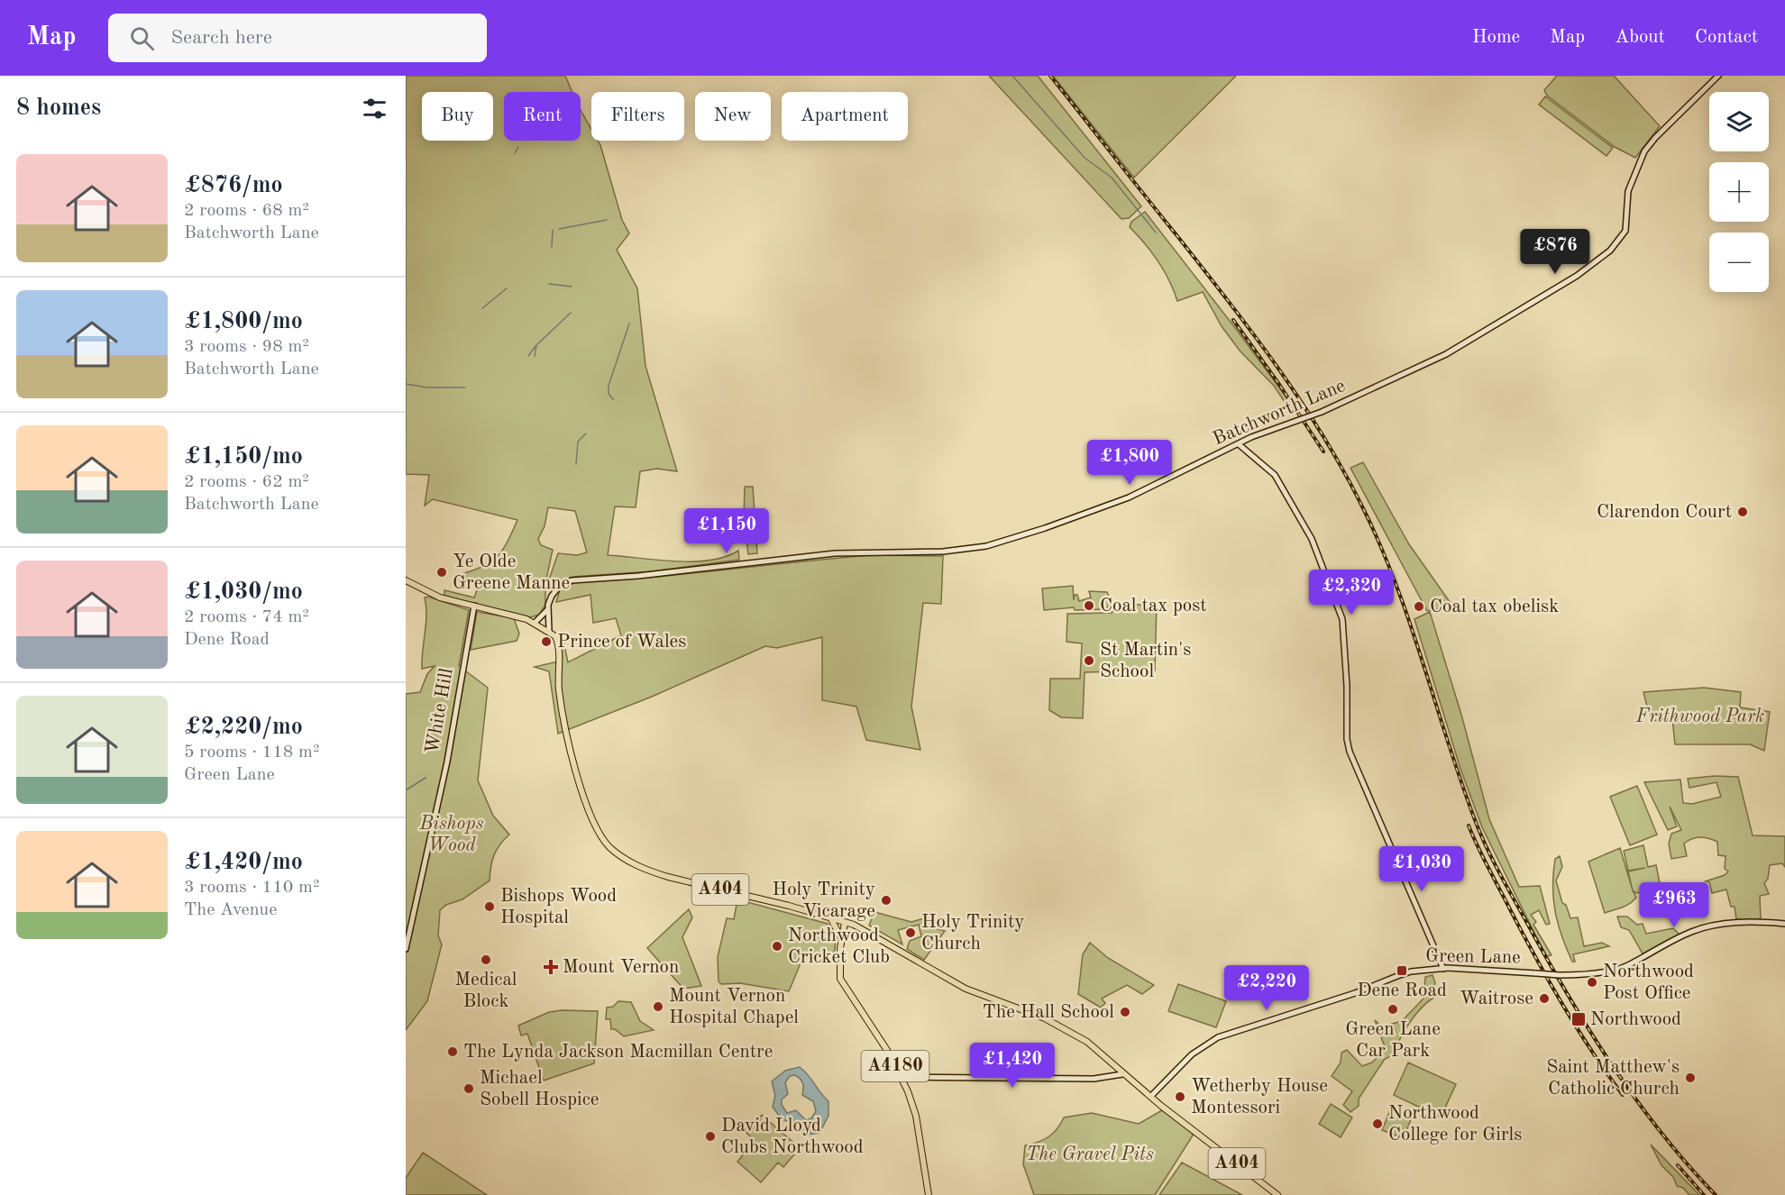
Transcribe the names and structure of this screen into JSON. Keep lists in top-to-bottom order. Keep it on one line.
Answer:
{"streets":{"main road":["A404","A4180"],"street":["Batchworth Lane","White Hill","Green Lane"]},"crossings":[["A404","Green Lane"],["A404","A4180"]],"parks":["Frithwood Park","Bishops Wood","The Gravel Pits"],"places":{"other":["Clarendon Court","Ye Olde Greene Manne","Coal tax post","Coal tax obelisk","Prince of Wales","St Martin's School","Holy Trinity Vicarage","Bishops Wood Hospital","Holy Trinity Church","Northwood Cricket Club","Medical Block","Northwood Post Office","Waitrose","Mount Vernon Hospital Chapel","Green Lane Car Park","The Hall School","The Lynda Jackson Macmillan Centre","Saint Matthew's Catholic Church","Michael Sobell Hospice","Wetherby House Montessori","Northwood College for Girls","David Lloyd Clubs Northwood"],"health":["Mount Vernon"],"transit":["Dene Road","Northwood"]},"page":{"header":"Map","search":"Search here","nav":["Home","Map","About","Contact"],"heading":"8 homes","map_buttons":["+","−"],"chip":["Buy","Rent","Filters","New","Apartment"],"list":[{"name":"£876/mo","note":"2 rooms · 68 m² · Batchworth Lane"},{"name":"£1,800/mo","note":"3 rooms · 98 m² · Batchworth Lane"},{"name":"£1,150/mo","note":"2 rooms · 62 m² · Batchworth Lane"},{"name":"£1,030/mo","note":"2 rooms · 74 m² · Dene Road"},{"name":"£2,220/mo","note":"5 rooms · 118 m² · Green Lane"},{"name":"£1,420/mo","note":"3 rooms · 110 m² · The Avenue"}],"price":["£876","£1,800","£1,150","£2,320","£1,030","£963","£2,220","£1,420"]}}
